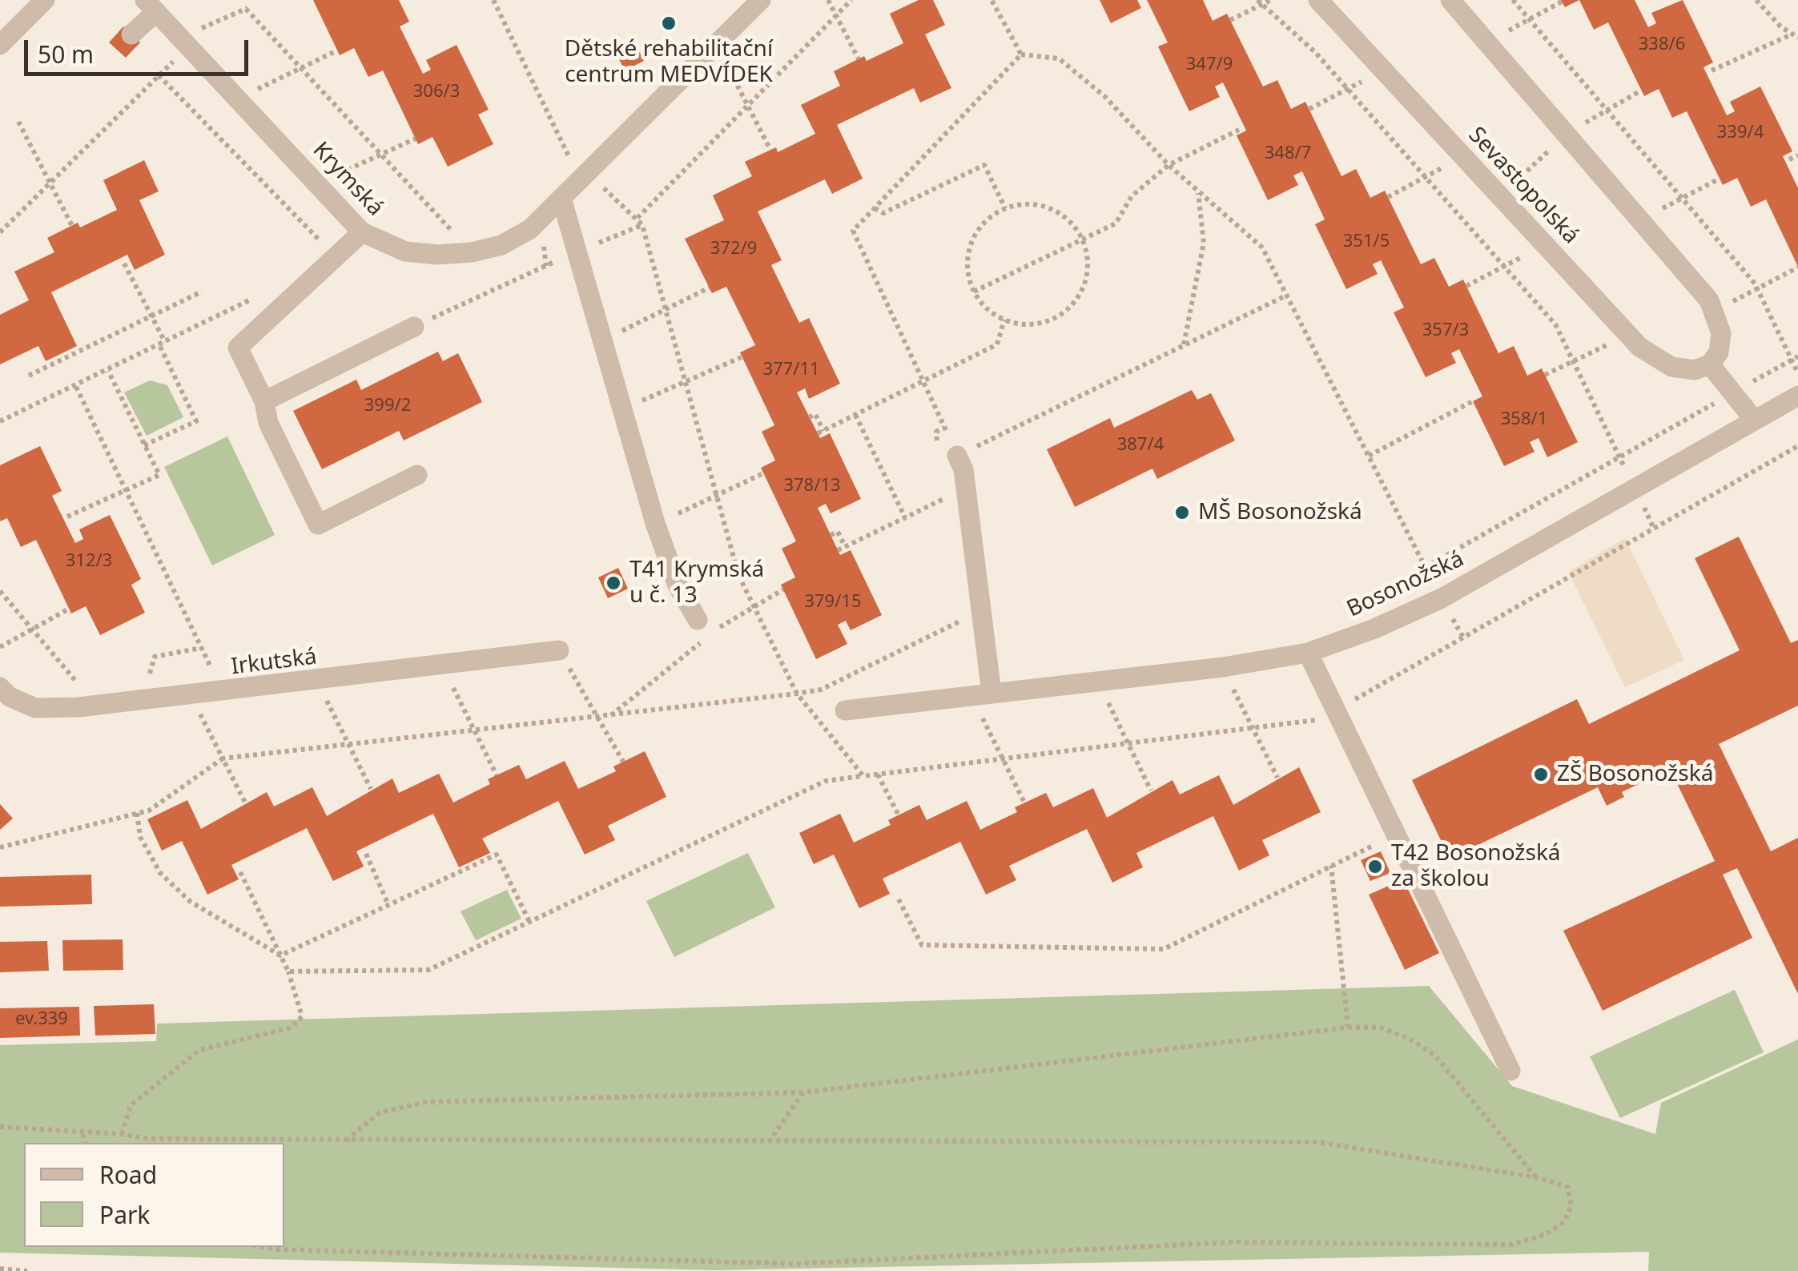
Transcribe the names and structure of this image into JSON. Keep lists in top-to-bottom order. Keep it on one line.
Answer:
{"streets":{"street":["Krymská","Sevastopolská","Bosonožská","Irkutská"]},"places":["Dětské rehabilitační centrum MEDVÍDEK","MŠ Bosonožská","T41 Krymská u č. 13","ZŠ Bosonožská","T42 Bosonožská za školou"],"house_numbers":["338/6","347/9","306/3","339/4","348/7","351/5","372/9","357/3","377/11","399/2","358/1","387/4","378/13","312/3","379/15","ev.339"],"legend":["Road","Park"],"scale_bar":"50 m"}
